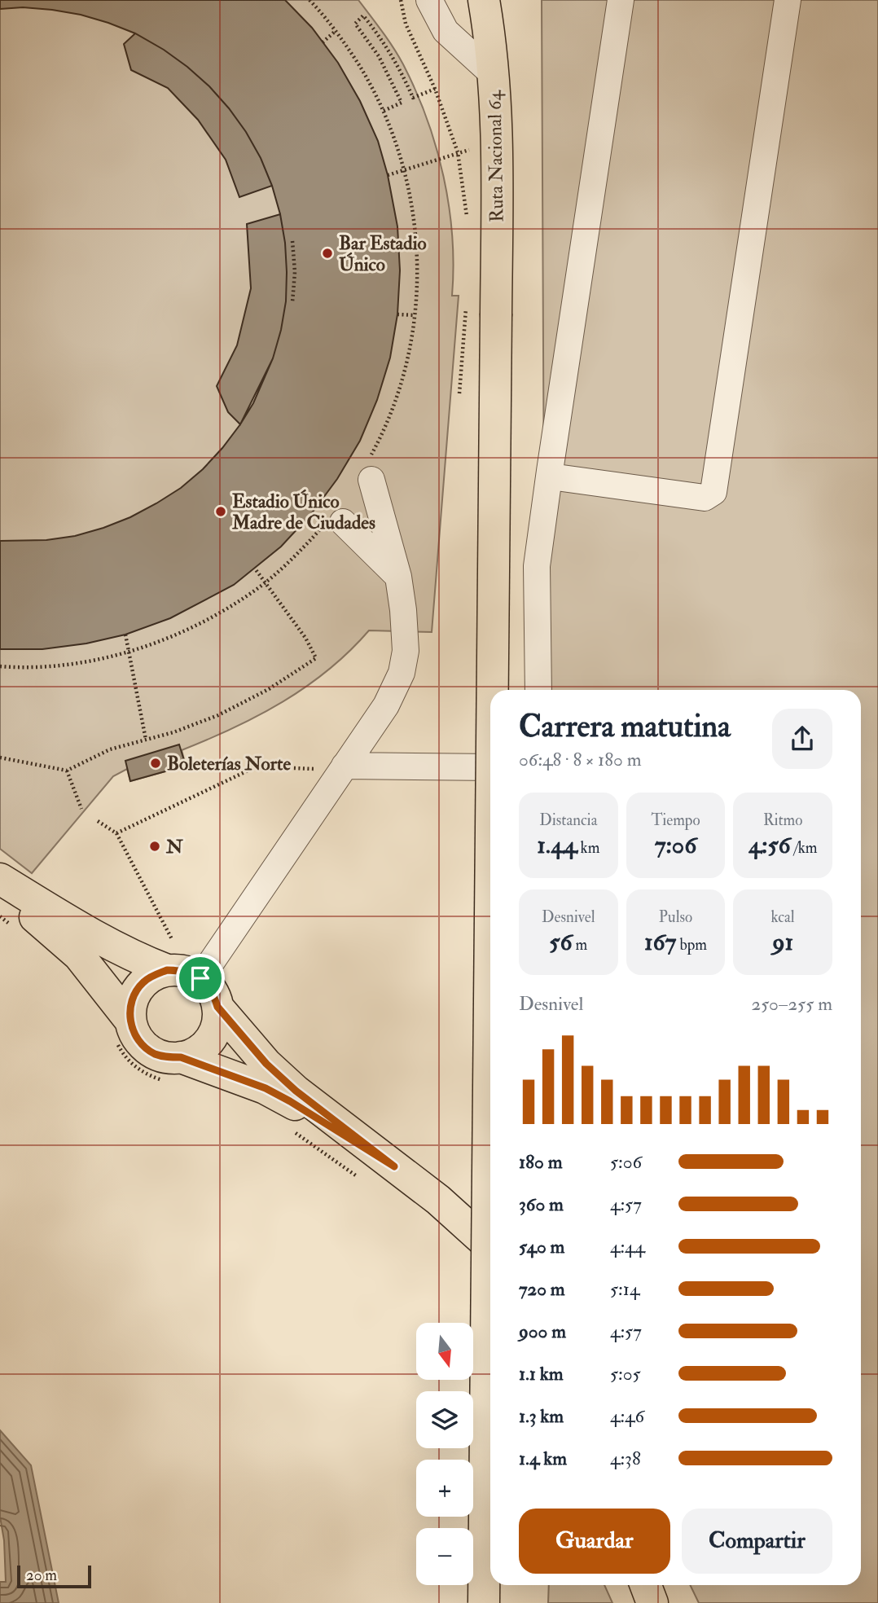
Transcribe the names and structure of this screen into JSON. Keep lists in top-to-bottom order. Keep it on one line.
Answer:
{"streets":{"main road":["Ruta Nacional 64"]},"places":["Bar Estadio Único","Estadio Único Madre de Ciudades","Boleterías Norte","N"],"scale_bar":"20 m","north":"bottom","page":{"heading":["Carrera matutina","06:48 · 8 × 180 m"],"stats":[["Distancia","1.44 km"],["Tiempo","7:06"],["Ritmo","4:56 /km"],["Desnivel","56 m"],["Pulso","167 bpm"],["kcal","91"]],"chart":["Desnivel","250–255 m"],"list":[{"name":"180 m","note":"5:06"},{"name":"360 m","note":"4:57"},{"name":"540 m","note":"4:44"},{"name":"720 m","note":"5:14"},{"name":"900 m","note":"4:57"},{"name":"1.1 km","note":"5:05"},{"name":"1.3 km","note":"4:46"},{"name":"1.4 km","note":"4:38"}],"map_buttons":["+","−"],"buttons":["Guardar","Compartir"],"scale":"20 m"}}
